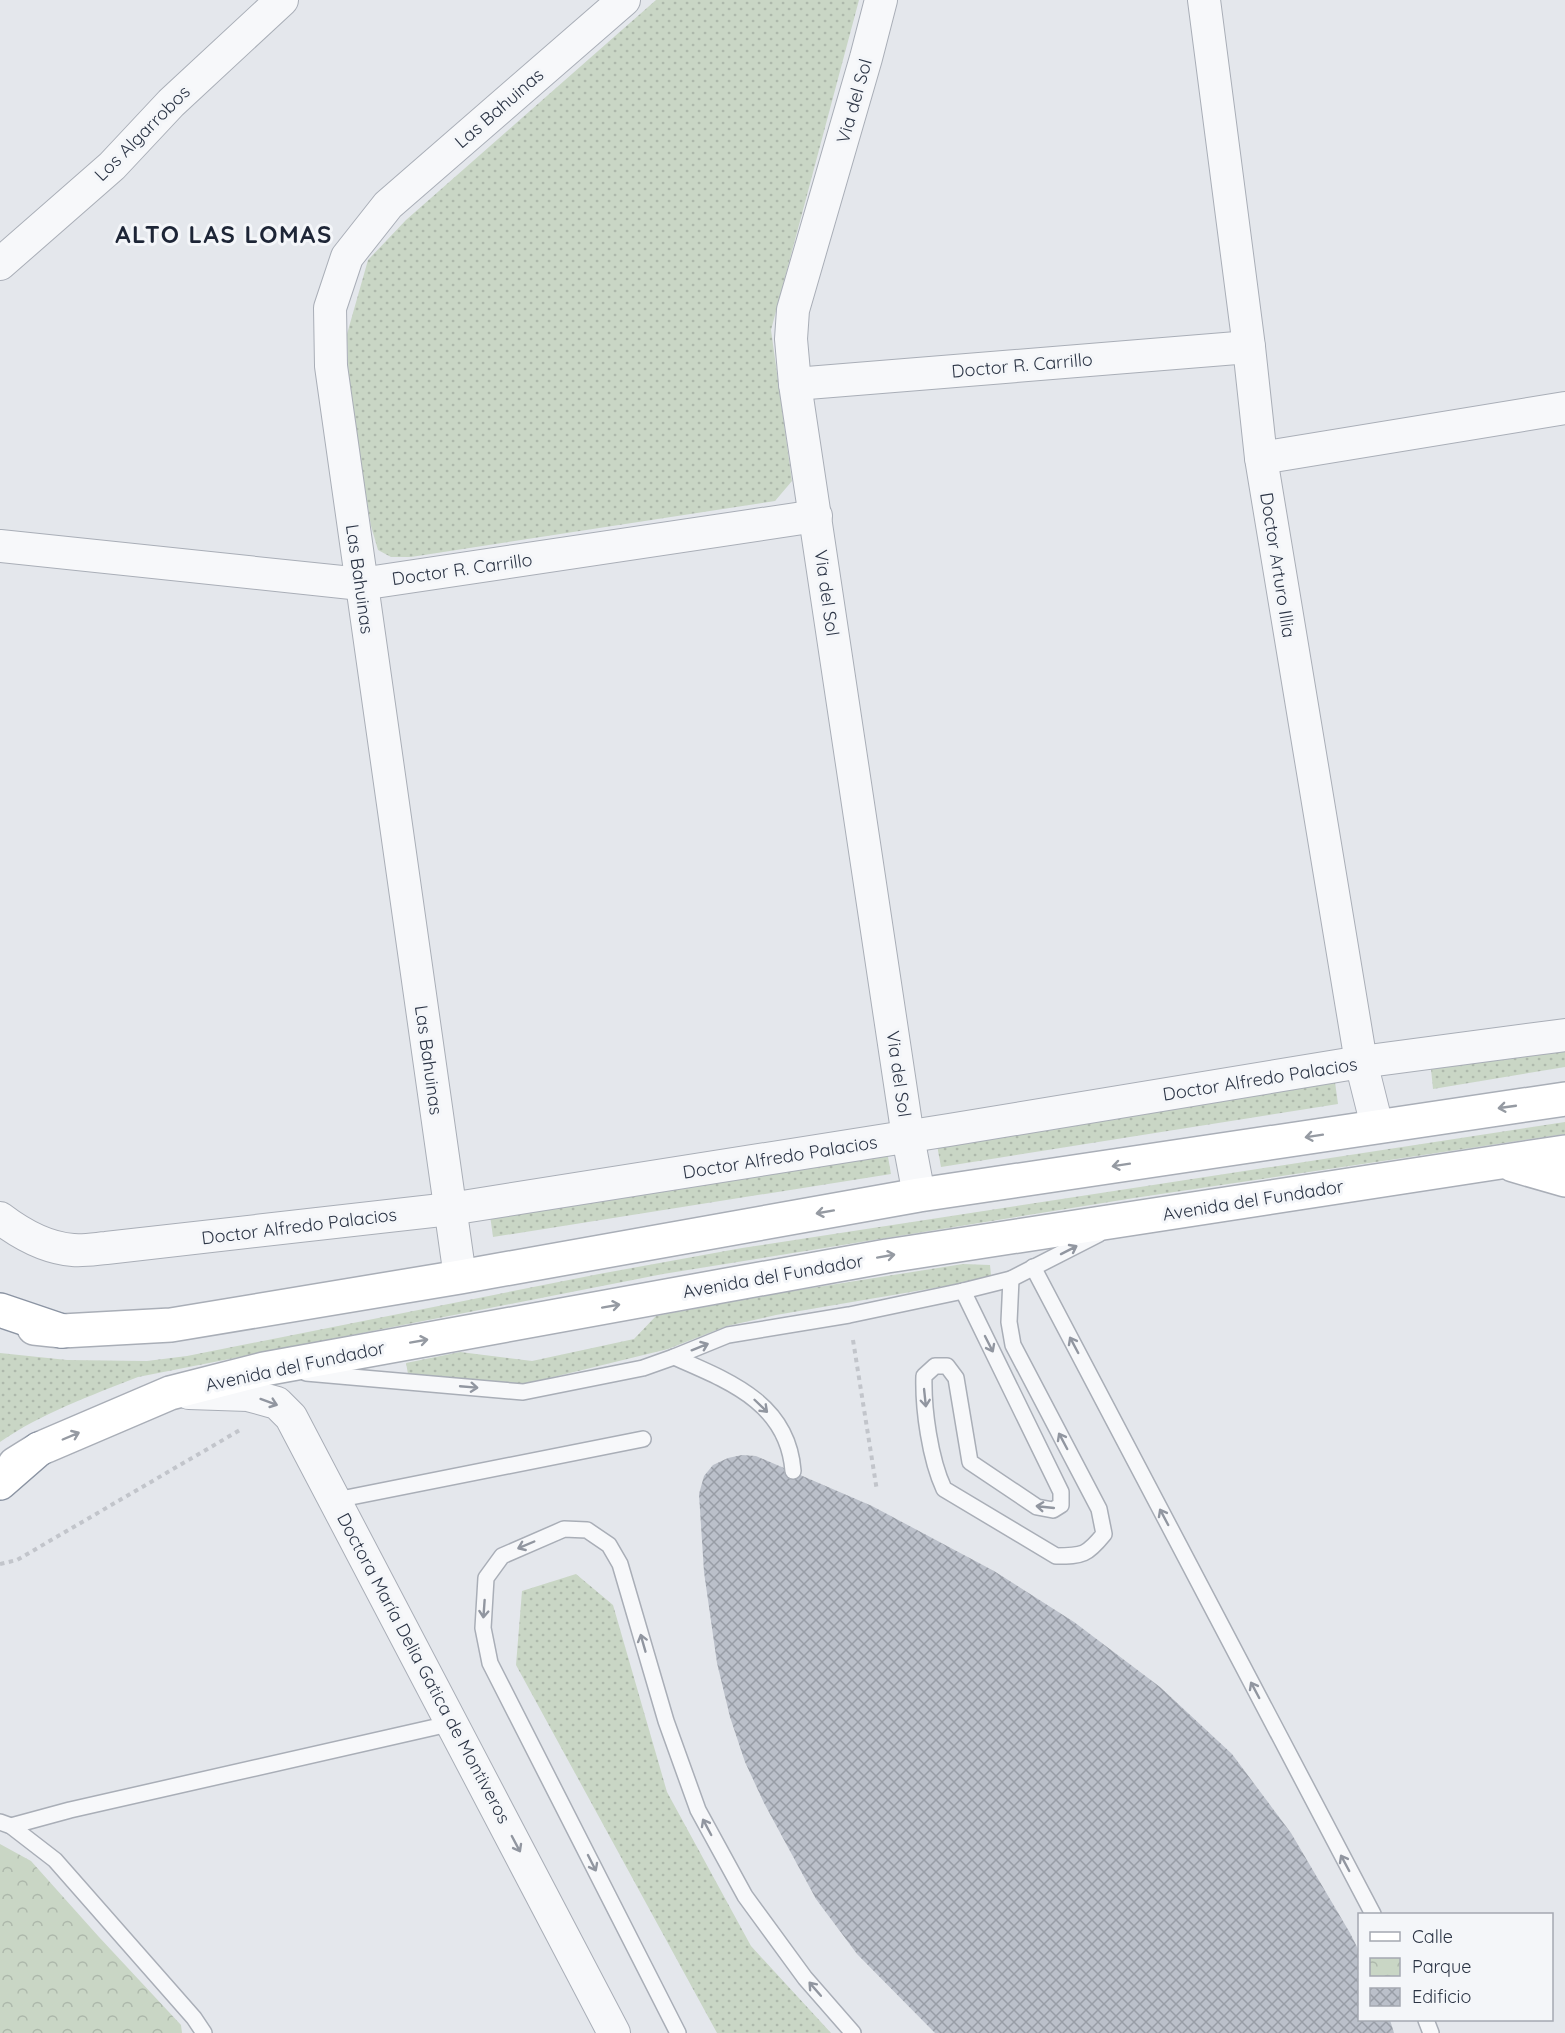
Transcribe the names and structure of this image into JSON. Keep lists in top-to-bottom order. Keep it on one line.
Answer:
{"streets":{"main road":["Avenida del Fundador"],"street":["Via del Sol","Las Bahuinas","Los Algarrobos","Doctor R. Carrillo","Doctor Arturo Illia","Doctor Alfredo Palacios","Doctora María Delia Gatica de Montiveros"]},"crossings":[["Via del Sol","Doctor R. Carrillo"],["Via del Sol","Doctor Alfredo Palacios"],["Las Bahuinas","Doctor R. Carrillo"],["Las Bahuinas","Doctor Alfredo Palacios"],["Doctor R. Carrillo","Doctor Arturo Illia"],["Doctor Arturo Illia","Doctor Alfredo Palacios"]],"one_way":["Doctora María Delia Gatica de Montiveros"],"districts":["ALTO LAS LOMAS"],"legend":["Calle","Parque","Edificio"]}
